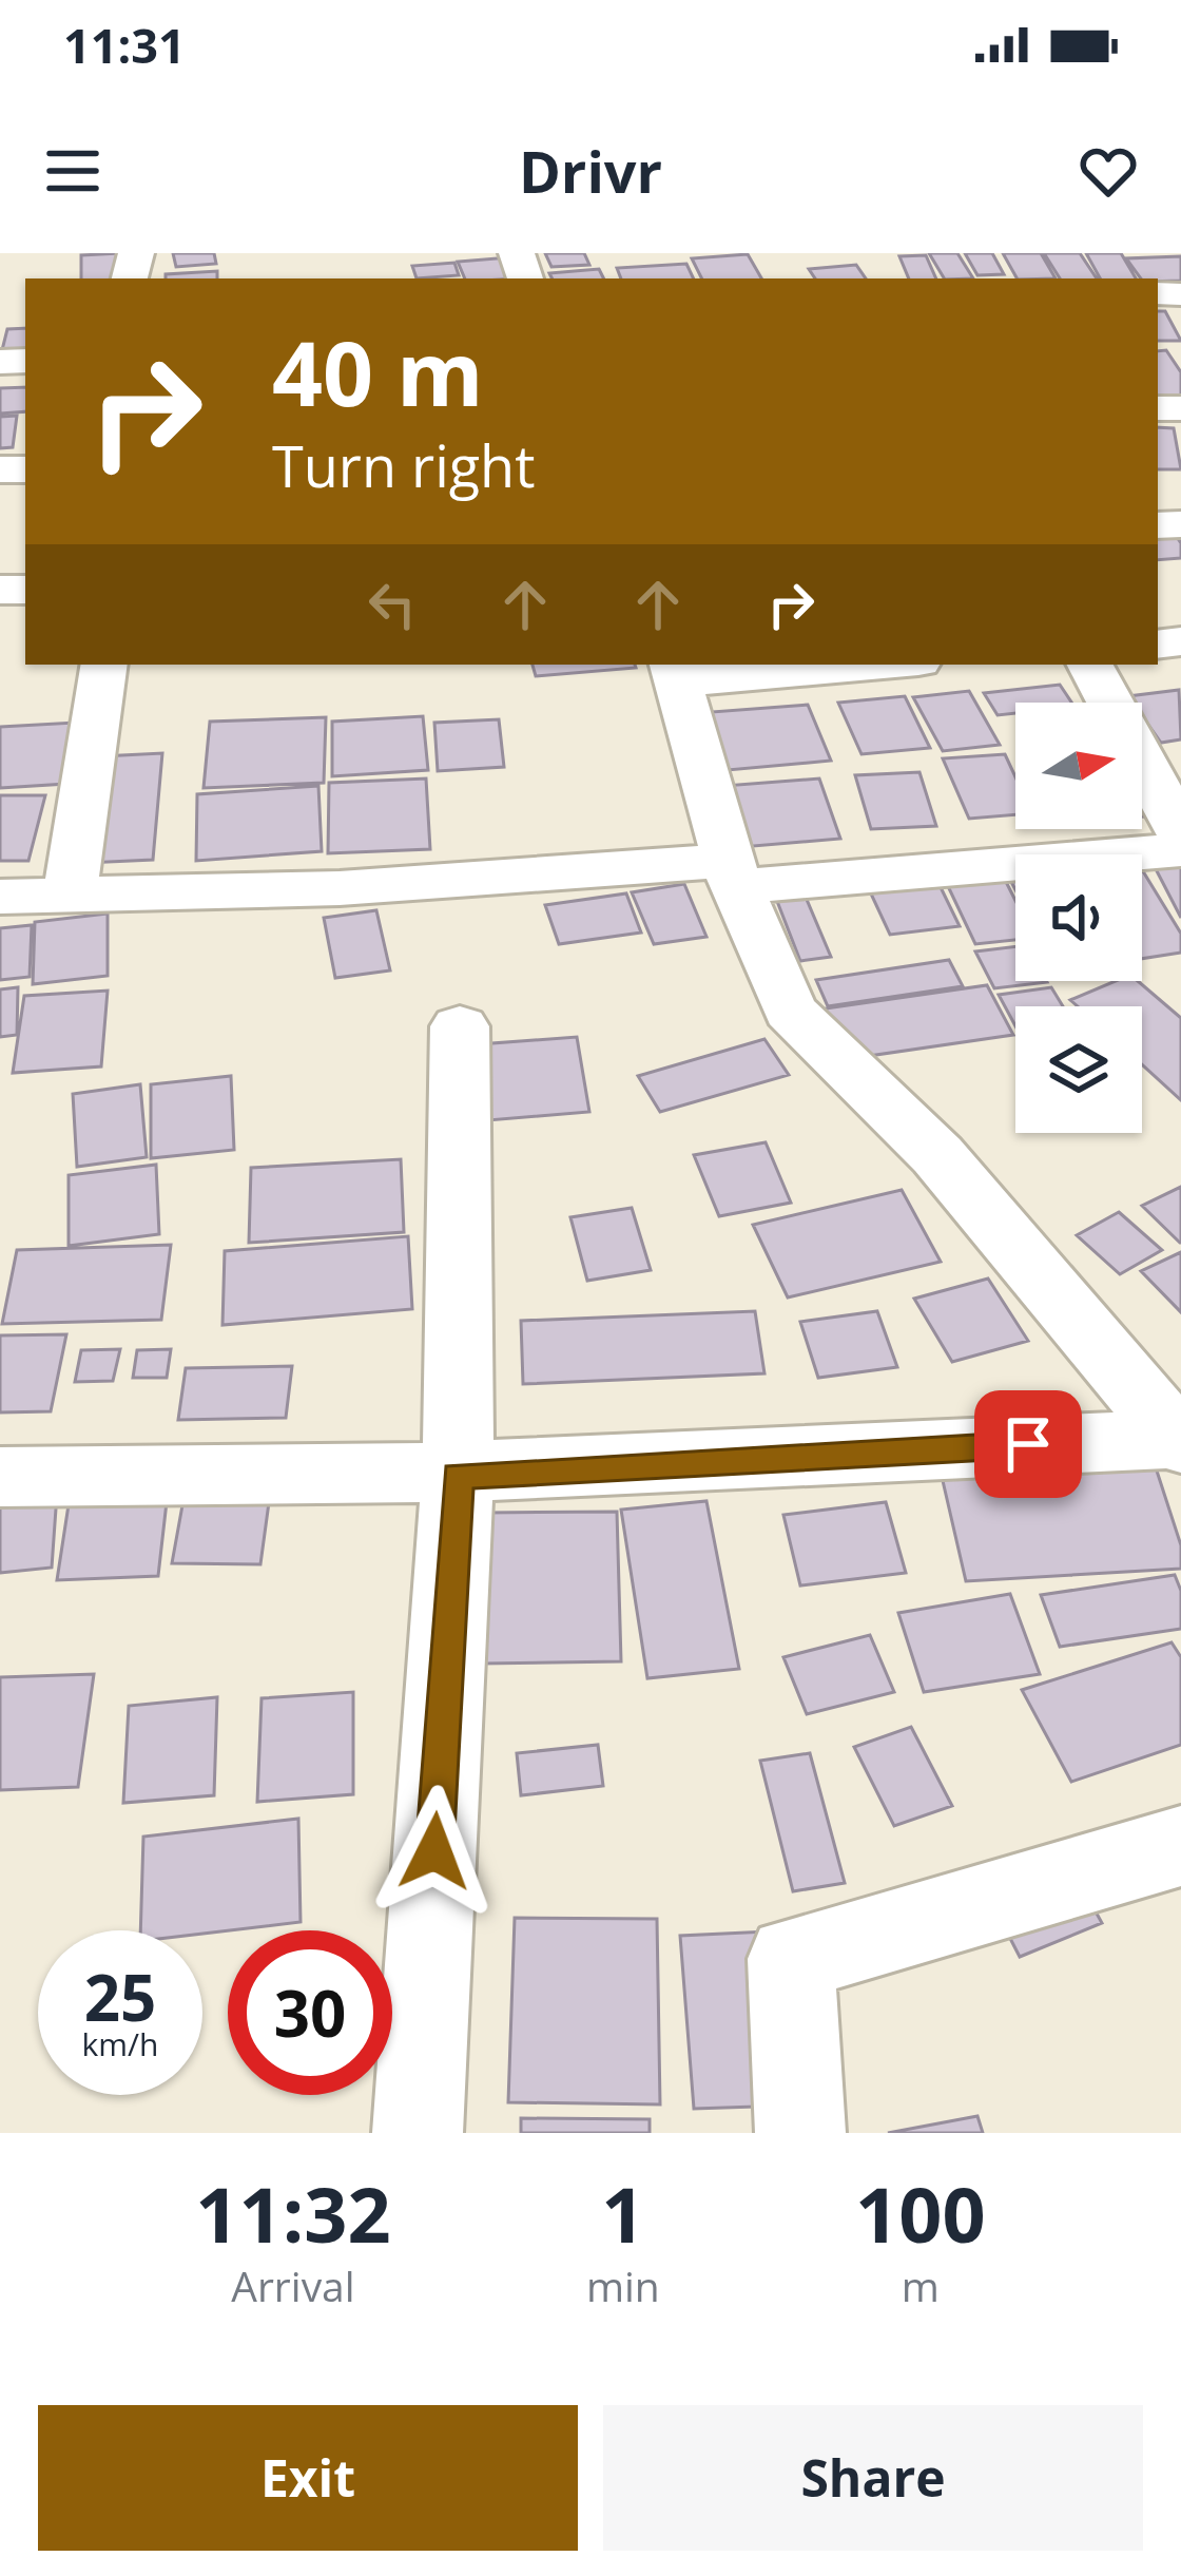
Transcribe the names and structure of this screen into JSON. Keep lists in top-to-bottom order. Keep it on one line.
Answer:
{"north":"right","page":{"status":"11:31","header":"Drivr","turn":["40 m","Turn right"],"speed":"25 km/h","limit":"30","eta":["11:32","Arrival","1","min","100","m"],"buttons":["Exit","Share"]}}
